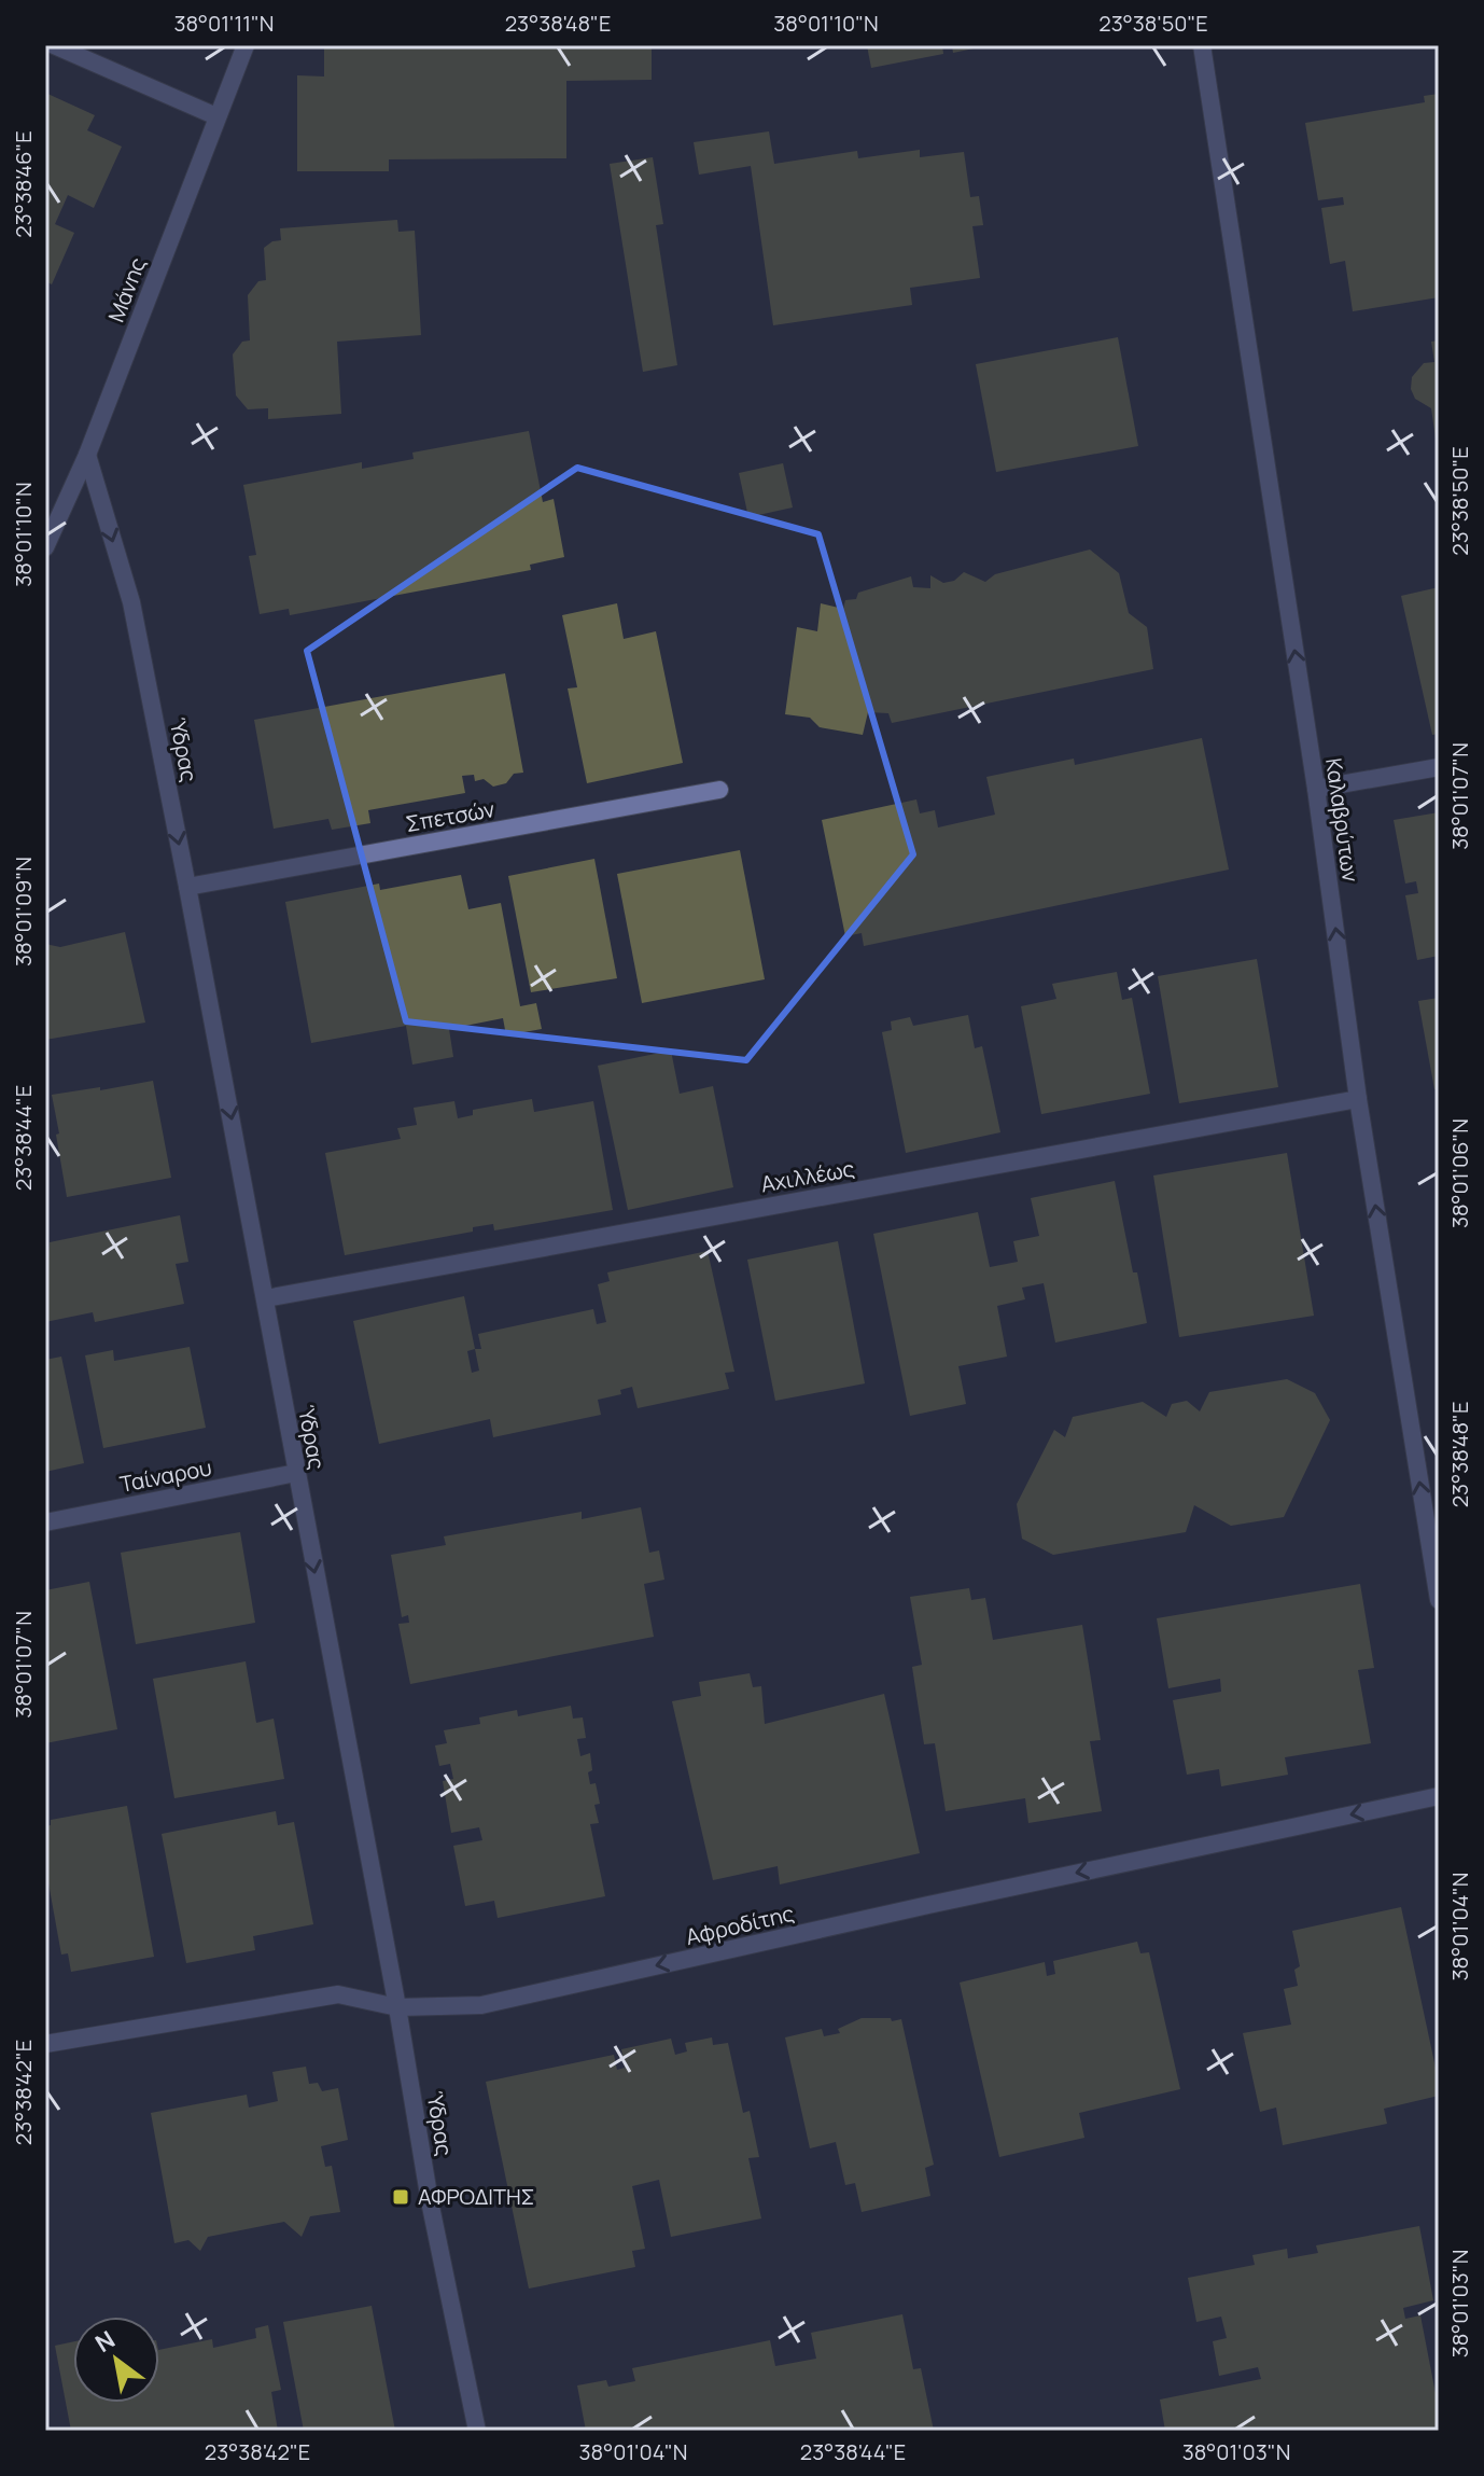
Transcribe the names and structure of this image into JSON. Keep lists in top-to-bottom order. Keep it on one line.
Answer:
{"streets":{"street":["Μάνης","Ύδρας","Σπετσών","Καλαβρύτων","Αχιλλέως","Ταίναρου","Αφροδίτης"]},"crossings":[["Μάνης","Ύδρας"],["Ύδρας","Σπετσών"],["Ύδρας","Αχιλλέως"],["Ύδρας","Ταίναρου"],["Ύδρας","Αφροδίτης"],["Καλαβρύτων","Αχιλλέως"]],"one_way":["Ύδρας","Καλαβρύτων","Αφροδίτης"],"places":{"transit":["ΑΦΡΟΔΙΤΗΣ"]},"north":"top left","coordinates":["38°01'11\"N","23°38'48\"E","38°01'10\"N","23°38'50\"E","23°38'46\"E","38°01'07\"N","38°01'09\"N","23°38'44\"E","38°01'06\"N","38°01'04\"N","23°38'42\"E","38°01'03\"N"]}
